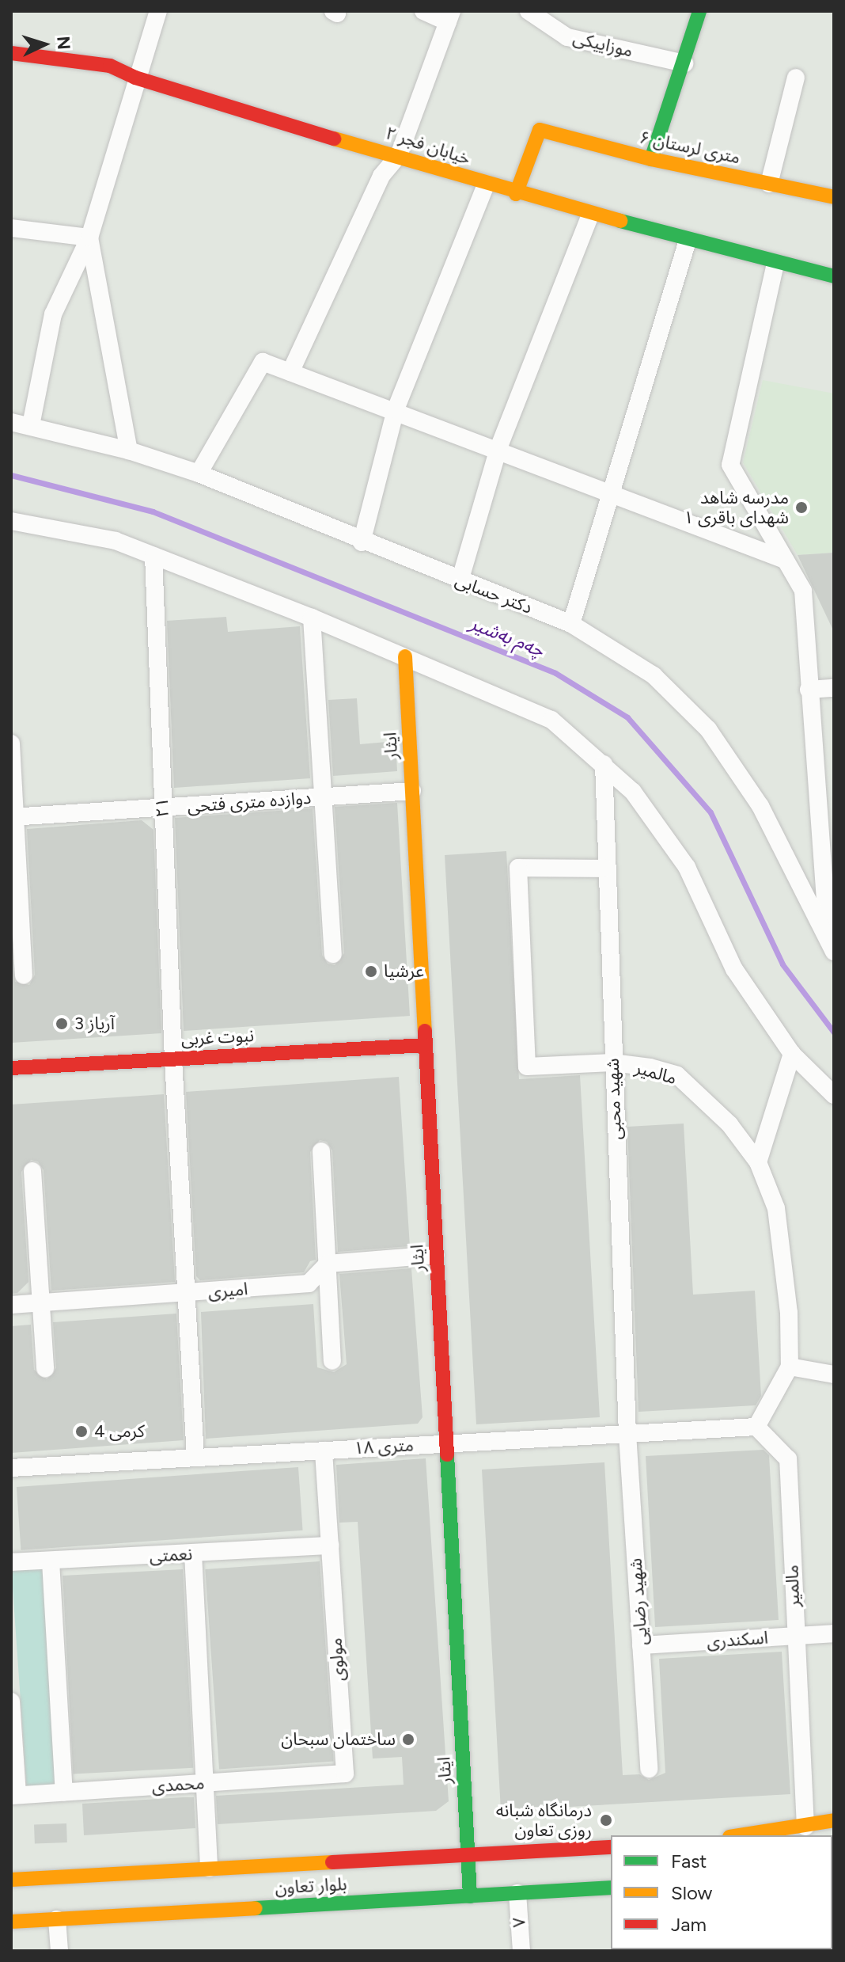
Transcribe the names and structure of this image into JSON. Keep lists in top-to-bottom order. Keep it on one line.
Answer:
{"streets":{"street":["موزاییکی","خیابان فجر ۲","۶ متری لرستان","دکتر حسابی","ایثار","دوازده متری فتحی","۲۱","نبوت غربی","مالمیر","شهید محبی","امیری","۱۸ متری","نعمتی","شهید رضایی","اسکندری","مولوی","محمدی","بلوار تعاون","۷"]},"crossings":[["خیابان فجر ۲","۶ متری لرستان"],["ایثار","دوازده متری فتحی"],["ایثار","نبوت غربی"],["ایثار","۱۸ متری"],["ایثار","بلوار تعاون"],["دوازده متری فتحی","۲۱"],["۲۱","نبوت غربی"],["۲۱","امیری"],["۲۱","۱۸ متری"],["مالمیر","شهید محبی"],["مالمیر","۱۸ متری"],["مالمیر","اسکندری"],["شهید محبی","۱۸ متری"],["شهید محبی","شهید رضایی"],["۱۸ متری","شهید رضایی"],["۱۸ متری","مولوی"],["نعمتی","مولوی"],["شهید رضایی","اسکندری"],["مولوی","محمدی"],["بلوار تعاون","۷"]],"water":["چەم بەشیر"],"places":["مدرسه شاهد شهدای باقری ۱","عرشیا","آریاز 3","کرمی 4","ساختمان سبحان","درمانگاه شبانه روزی تعاون"],"legend":["Fast","Slow","Jam"],"north":"right"}
